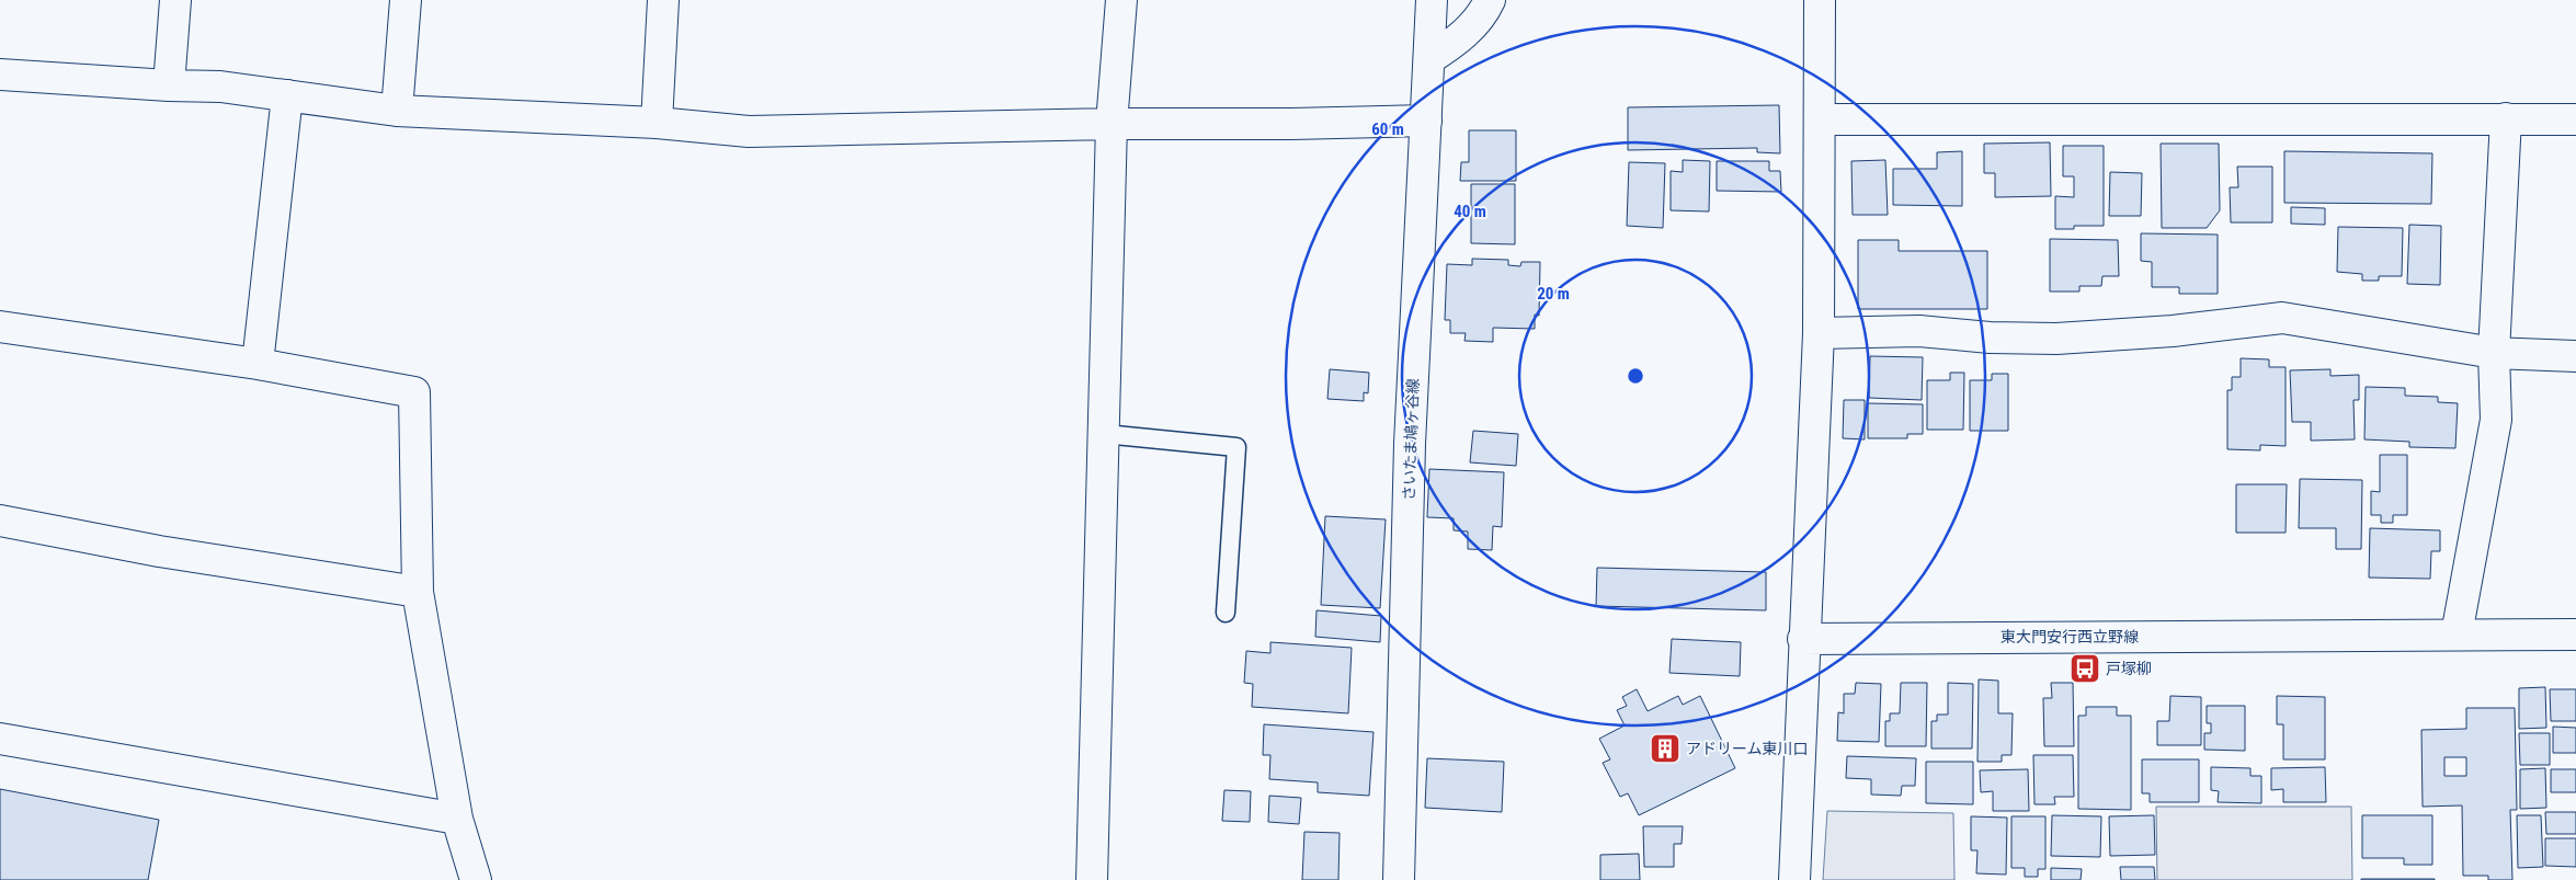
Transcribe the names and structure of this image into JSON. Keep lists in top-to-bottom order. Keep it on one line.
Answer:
{"streets":{"street":["さいたま鳩ヶ谷線","東大門安行西立野線"]},"places":{"bus stop":["戸塚柳"],"building":["アドリーム東川口"]},"rings":["60 m","40 m","20 m"]}
